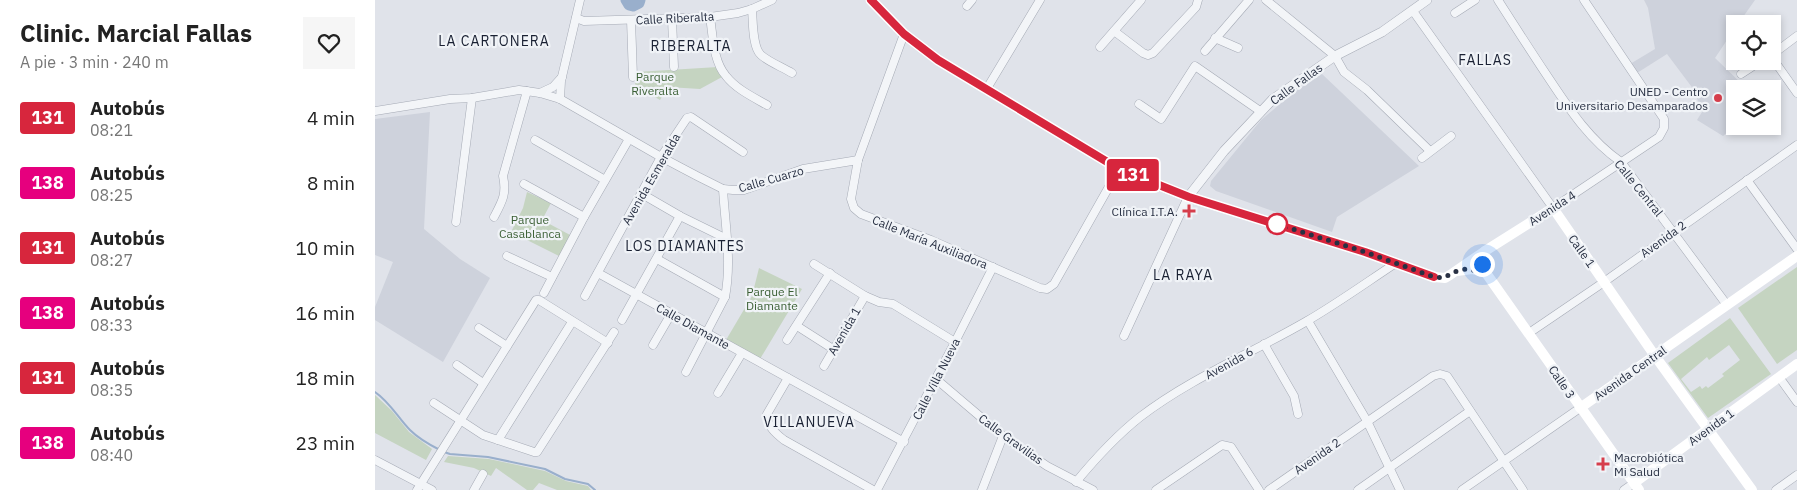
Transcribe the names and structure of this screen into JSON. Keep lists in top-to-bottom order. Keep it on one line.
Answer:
{"streets":{"main road":["Avenida 4","Calle 1","Avenida 1","Avenida Central","Calle 3"],"street":["Calle Riberalta","Calle Fallas","Avenida Esmeralda","Calle Cuarzo","Calle Central","Avenida 2","Calle María Auxiliadora","Calle Diamante","Avenida 6","Calle Villa Nueva","Calle Gravilias"]},"crossings":[["Calle Fallas","Calle 1"],["Avenida Esmeralda","Calle Cuarzo"],["Avenida Esmeralda","Calle Diamante"],["Calle Cuarzo","Calle María Auxiliadora"],["Calle Central","Avenida 4"],["Calle Central","Avenida 2"],["Calle Central","Avenida Central"],["Avenida 4","Calle 1"],["Avenida 4","Avenida 6"],["Avenida 2","Calle 1"],["Avenida 2","Calle 3"],["Calle María Auxiliadora","Calle Villa Nueva"],["Calle 1","Avenida 1"],["Calle 1","Avenida Central"],["Calle Diamante","Calle Villa Nueva"],["Avenida 1","Calle 3"],["Avenida 6","Calle Gravilias"],["Avenida Central","Calle 3"],["Calle Villa Nueva","Calle Gravilias"]],"districts":["LA CARTONERA","RIBERALTA","FALLAS","LOS DIAMANTES","LA RAYA","VILLANUEVA"],"parks":["Parque Riveralta","Parque Casablanca","Parque El Diamante"],"places":{"other":["UNED - Centro Universitario Desamparados"],"health":["Clínica I.T.A.","Macrobiótica Mi Salud"]},"lines":["bus line 131"],"page":{"heading":["Clinic. Marcial Fallas","A pie · 3 min · 240 m"],"on_map":"131","list":[{"mark":"131","name":"Autobús","note":"08:21","value":"4 min"},{"mark":"138","name":"Autobús","note":"08:25","value":"8 min"},{"mark":"131","name":"Autobús","note":"08:27","value":"10 min"},{"mark":"138","name":"Autobús","note":"08:33","value":"16 min"},{"mark":"131","name":"Autobús","note":"08:35","value":"18 min"},{"mark":"138","name":"Autobús","note":"08:40","value":"23 min"}]}}
